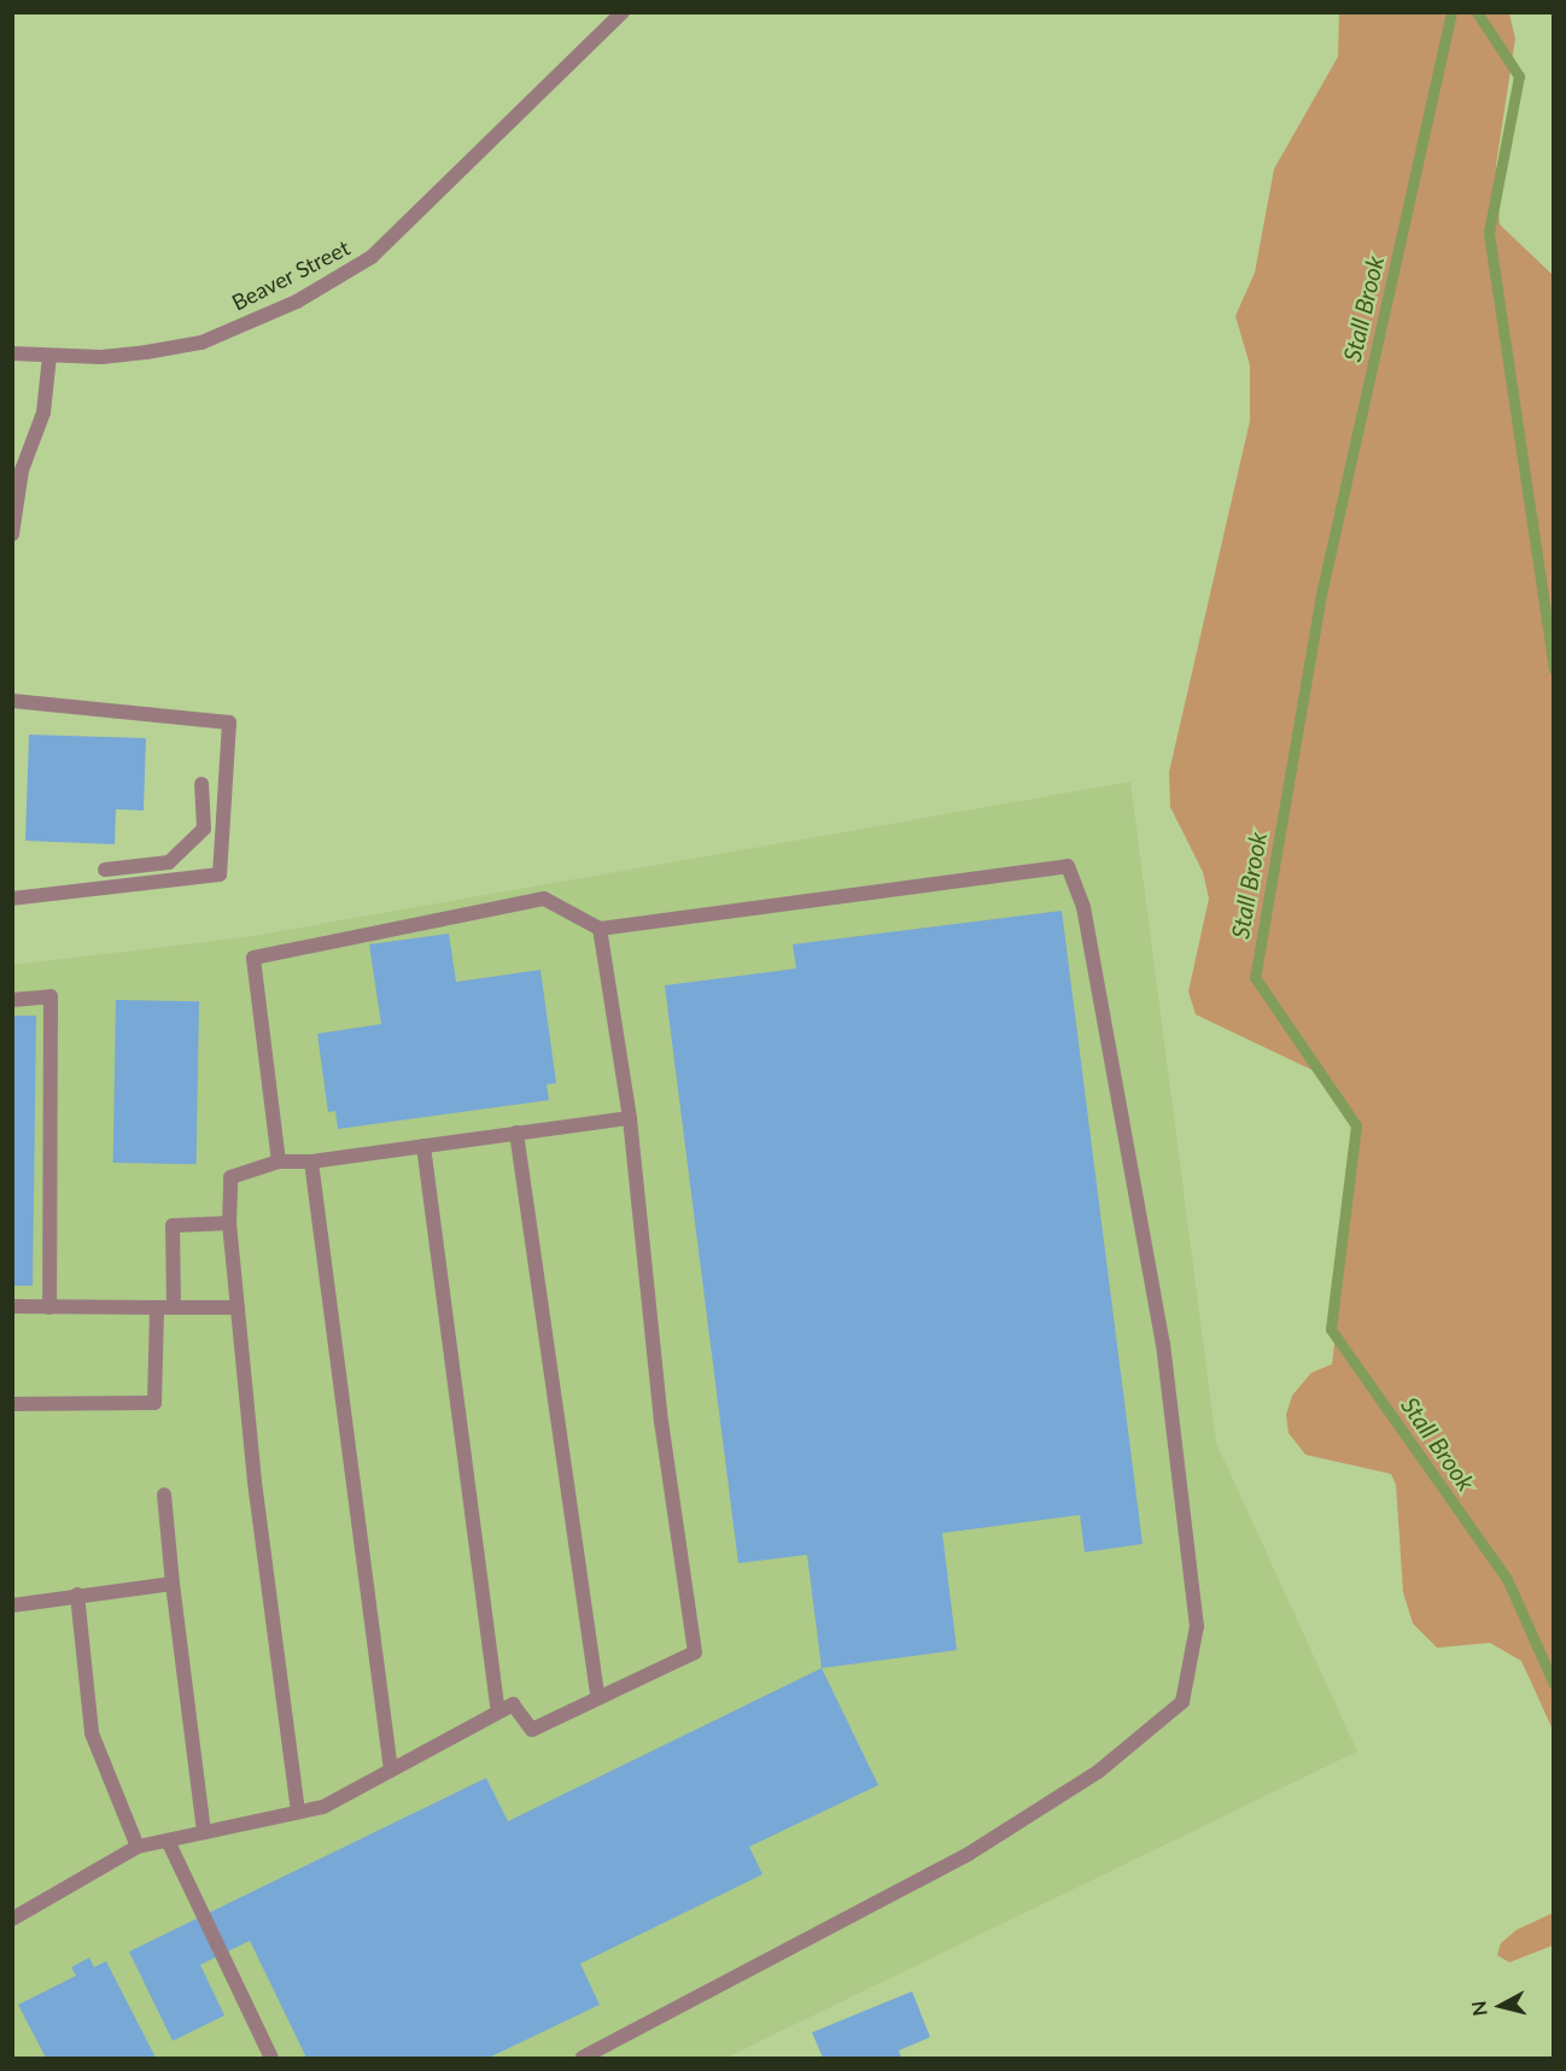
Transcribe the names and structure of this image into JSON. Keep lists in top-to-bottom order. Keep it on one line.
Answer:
{"streets":{"street":["Beaver Street"]},"water":["Stall Brook"],"north":"left"}
